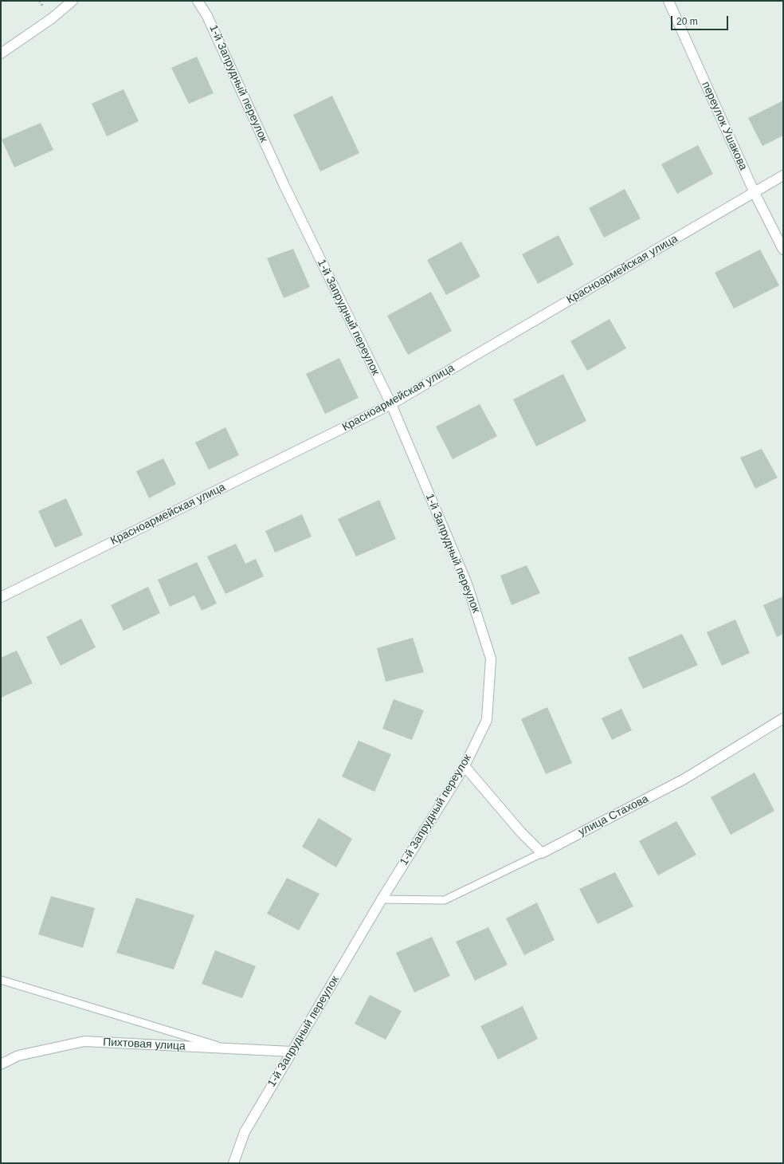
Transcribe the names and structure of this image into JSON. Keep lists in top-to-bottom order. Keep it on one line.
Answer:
{"streets":{"street":["1-й Запрудный переулок","переулок Ушакова","Красноармейская улица","улица Стахова","Пихтовая улица"]},"crossings":[["1-й Запрудный переулок","Красноармейская улица"],["1-й Запрудный переулок","Пихтовая улица"],["переулок Ушакова","Красноармейская улица"]],"scale_bar":"20 m"}
